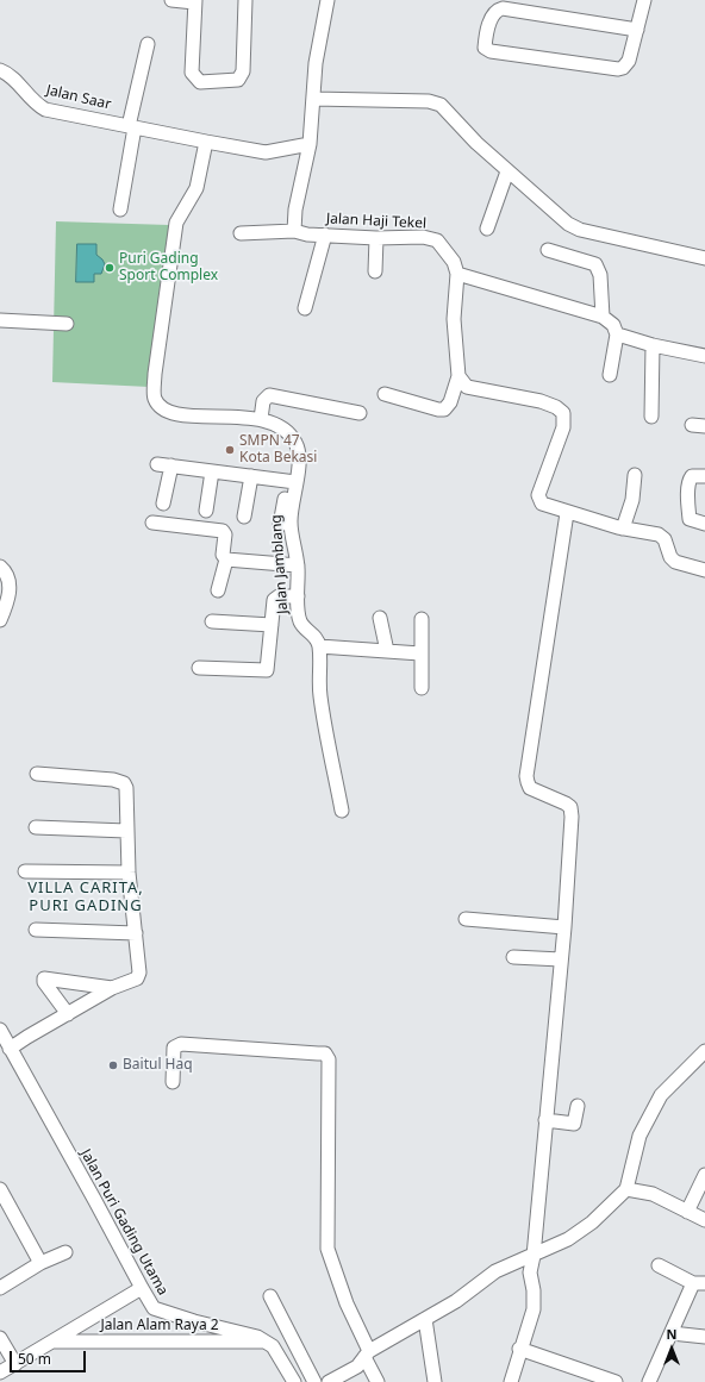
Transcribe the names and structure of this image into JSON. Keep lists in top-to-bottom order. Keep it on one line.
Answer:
{"streets":{"street":["Jalan Saar","Jalan Haji Tekel","Jalan Jamblang","Jalan Puri Gading Utama","Jalan Alam Raya 2"]},"crossings":[["Jalan Saar","Jalan Jamblang"],["Jalan Puri Gading Utama","Jalan Alam Raya 2"]],"districts":["VILLA CARITA, PURI GADING"],"places":["Puri Gading Sport Complex","SMPN 47 Kota Bekasi","Baitul Haq"],"scale_bar":"50 m","north":"top"}
